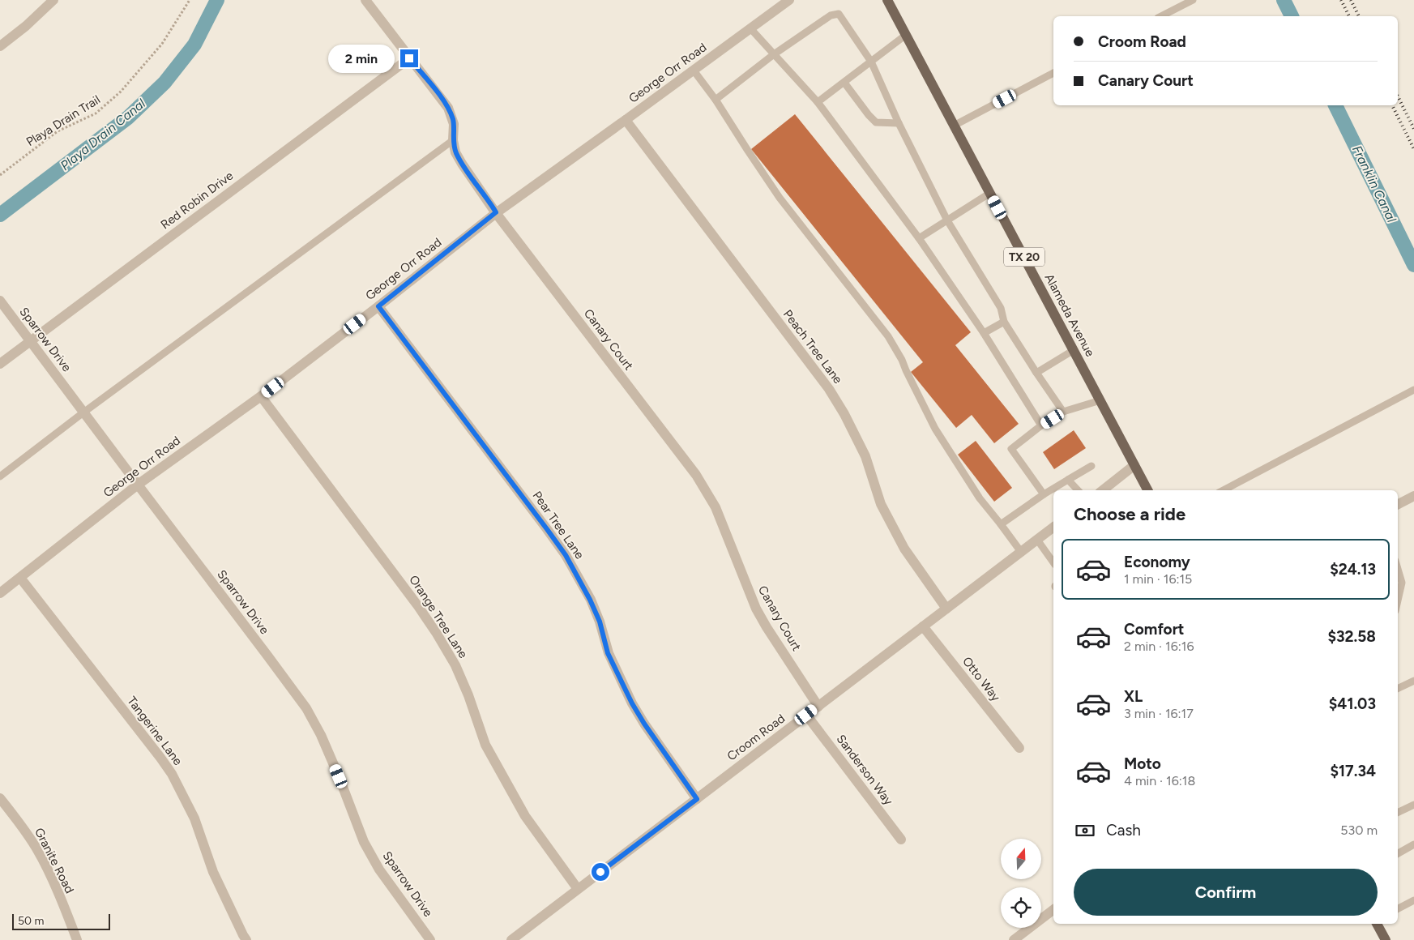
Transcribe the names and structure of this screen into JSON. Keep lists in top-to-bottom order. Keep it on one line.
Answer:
{"streets":{"main road":["TX 20","Alameda Avenue"],"street":["George Orr Road","Red Robin Drive","Sparrow Drive","Canary Court","Peach Tree Lane","Pear Tree Lane","Orange Tree Lane","Otto Way","Tangerine Lane","Croom Road","Sanderson Way","Granite Road"],"path":["Playa Drain Trail"]},"crossings":[["George Orr Road","Sparrow Drive"],["George Orr Road","Canary Court"],["George Orr Road","Peach Tree Lane"],["George Orr Road","Pear Tree Lane"],["George Orr Road","Orange Tree Lane"],["George Orr Road","Tangerine Lane"],["Red Robin Drive","Sparrow Drive"],["Red Robin Drive","Canary Court"],["Canary Court","Croom Road"],["Peach Tree Lane","Croom Road"],["Pear Tree Lane","Croom Road"],["Orange Tree Lane","Croom Road"],["Otto Way","Croom Road"],["Croom Road","Sanderson Way"]],"water":["Playa Drain Canal","Franklin Canal"],"scale_bar":"50 m","north":"top","page":{"banner":["Croom Road","Canary Court"],"bubble":"2 min","heading":"Choose a ride","list":[{"name":"Economy","note":"1 min · 16:15","value":"$24.13"},{"name":"Comfort","note":"2 min · 16:16","value":"$32.58"},{"name":"XL","note":"3 min · 16:17","value":"$41.03"},{"name":"Moto","note":"4 min · 16:18","value":"$17.34"}],"pay":["Cash","530 m"],"buttons":"Confirm","scale":"50 m"}}
